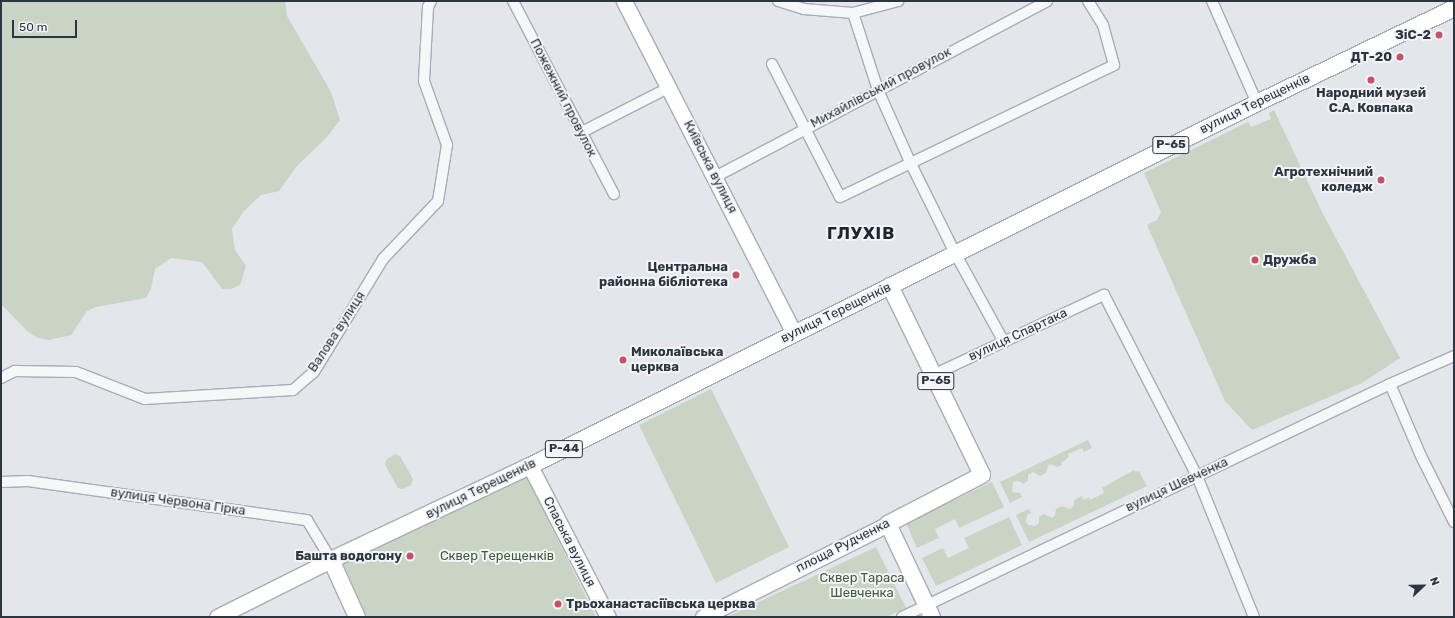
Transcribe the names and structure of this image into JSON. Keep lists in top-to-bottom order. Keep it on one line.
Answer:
{"streets":{"main road":["вулиця Терещенків","Р-65","Р-44","площа Рудченка"],"street":["Михайлівський провулок","Пожежний провулок","Київська вулиця","Валова вулиця","вулиця Спартака","вулиця Шевченка","вулиця Червона Гірка","Спаська вулиця"]},"crossings":[["Михайлівський провулок","Київська вулиця"],["вулиця Терещенків","Р-65"],["вулиця Терещенків","Київська вулиця"],["вулиця Терещенків","вулиця Червона Гірка"],["вулиця Терещенків","Спаська вулиця"],["Р-65","вулиця Спартака"],["Р-65","площа Рудченка"],["вулиця Спартака","вулиця Шевченка"],["вулиця Спартака","площа Рудченка"]],"districts":["ГЛУХІВ"],"parks":["Сквер Терещенків","Сквер Тараса Шевченка"],"places":["ЗіС-2","ДТ-20","Народний музей С.А. Ковпака","Агротехнічний коледж","Дружба","Центральна районна бібліотека","Миколаївська церква","Башта водогону","Трьоханастасіївська церква"],"scale_bar":"50 m","north":"right"}
